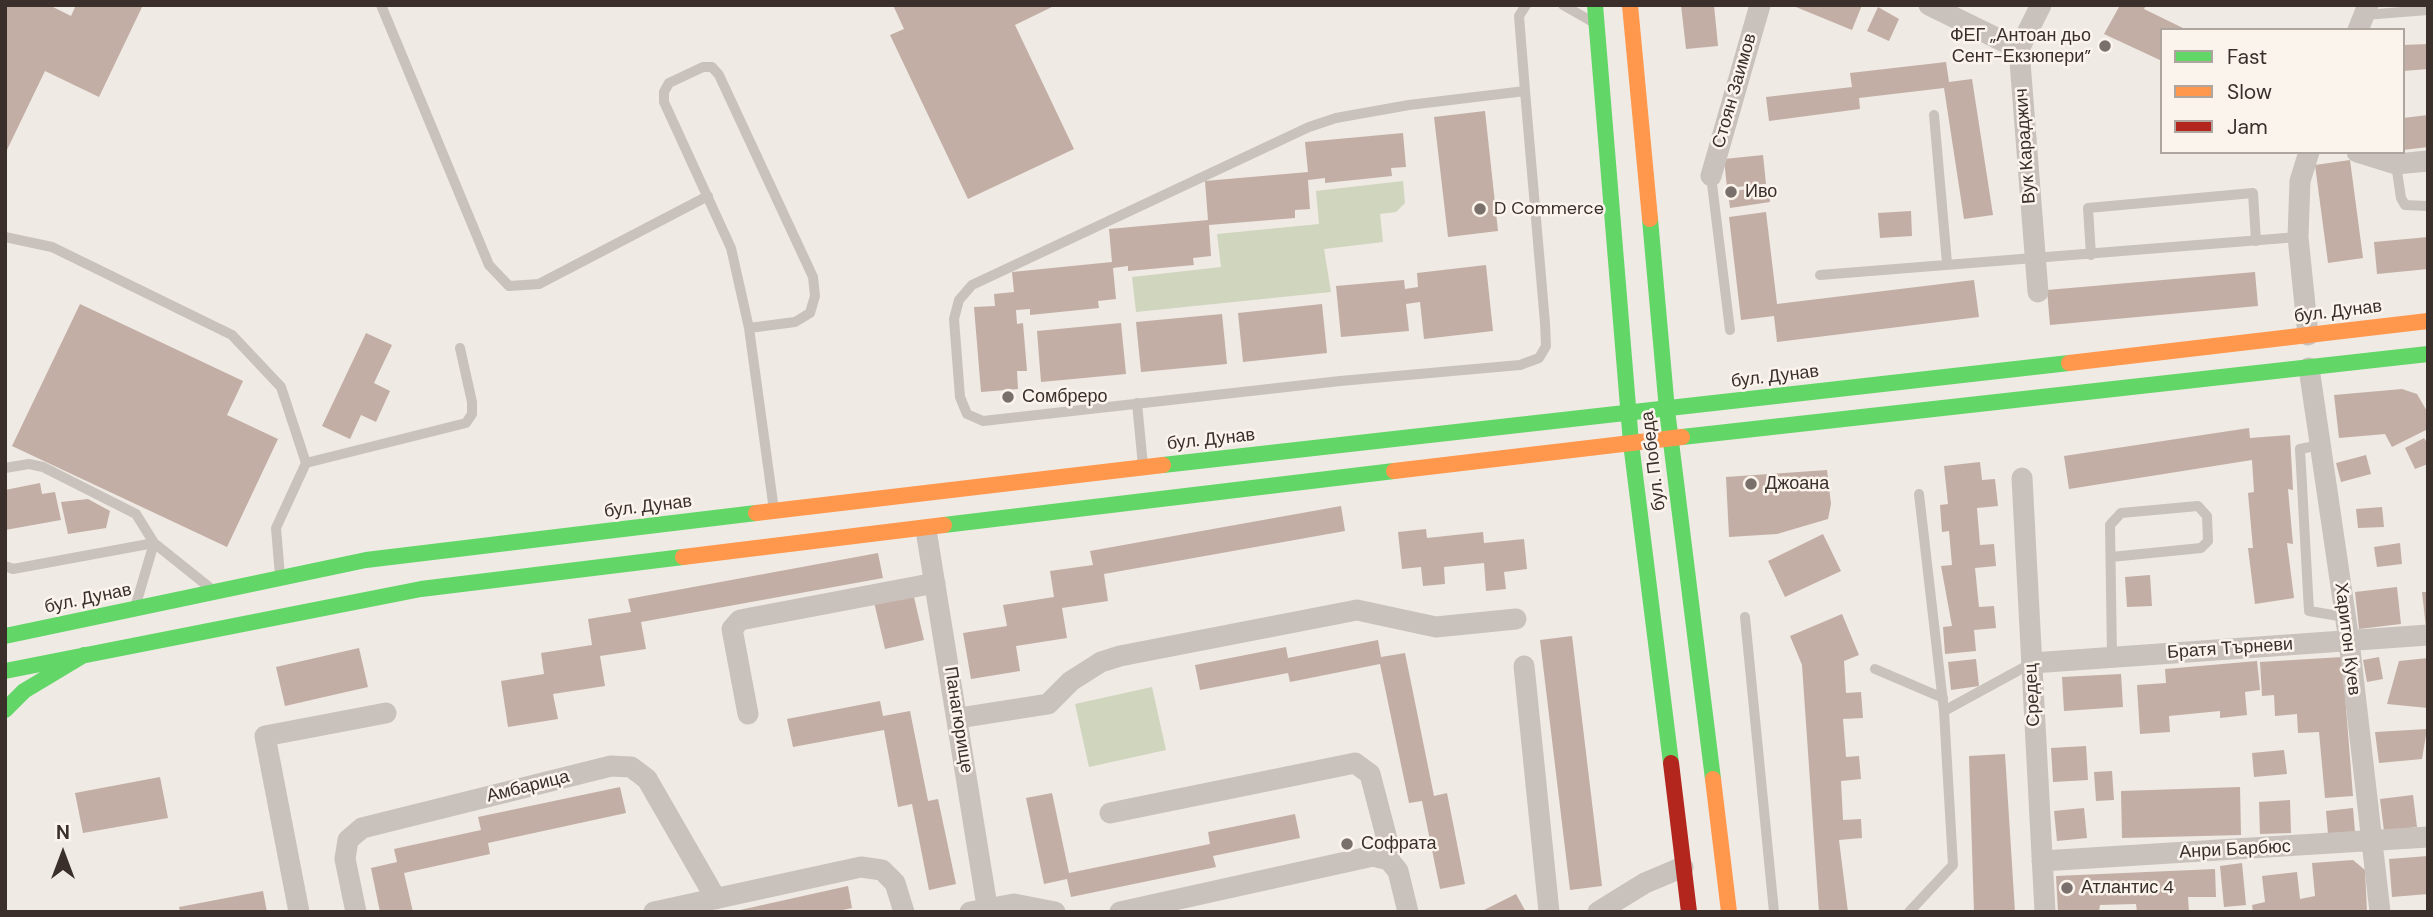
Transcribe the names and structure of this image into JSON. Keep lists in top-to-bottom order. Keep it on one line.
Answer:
{"streets":{"main road":["бул. Дунав","бул. Победа"],"street":["Стоян Заимов","Вук Караджич","Харитон Куев","Братя Търневи","Средец","Панагюрище","Амбарица","Анри Барбюс"]},"crossings":[["бул. Дунав","бул. Победа"],["Харитон Куев","Братя Търневи"],["Харитон Куев","Анри Барбюс"],["Братя Търневи","Средец"],["Средец","Анри Барбюс"]],"places":["ФЕГ „Антоан дьо Сент-Екзюпери”","Иво","D Commerce","Сомбреро","Джоана","Софрата","Атлантис 4"],"legend":["Fast","Slow","Jam"],"north":"top"}
